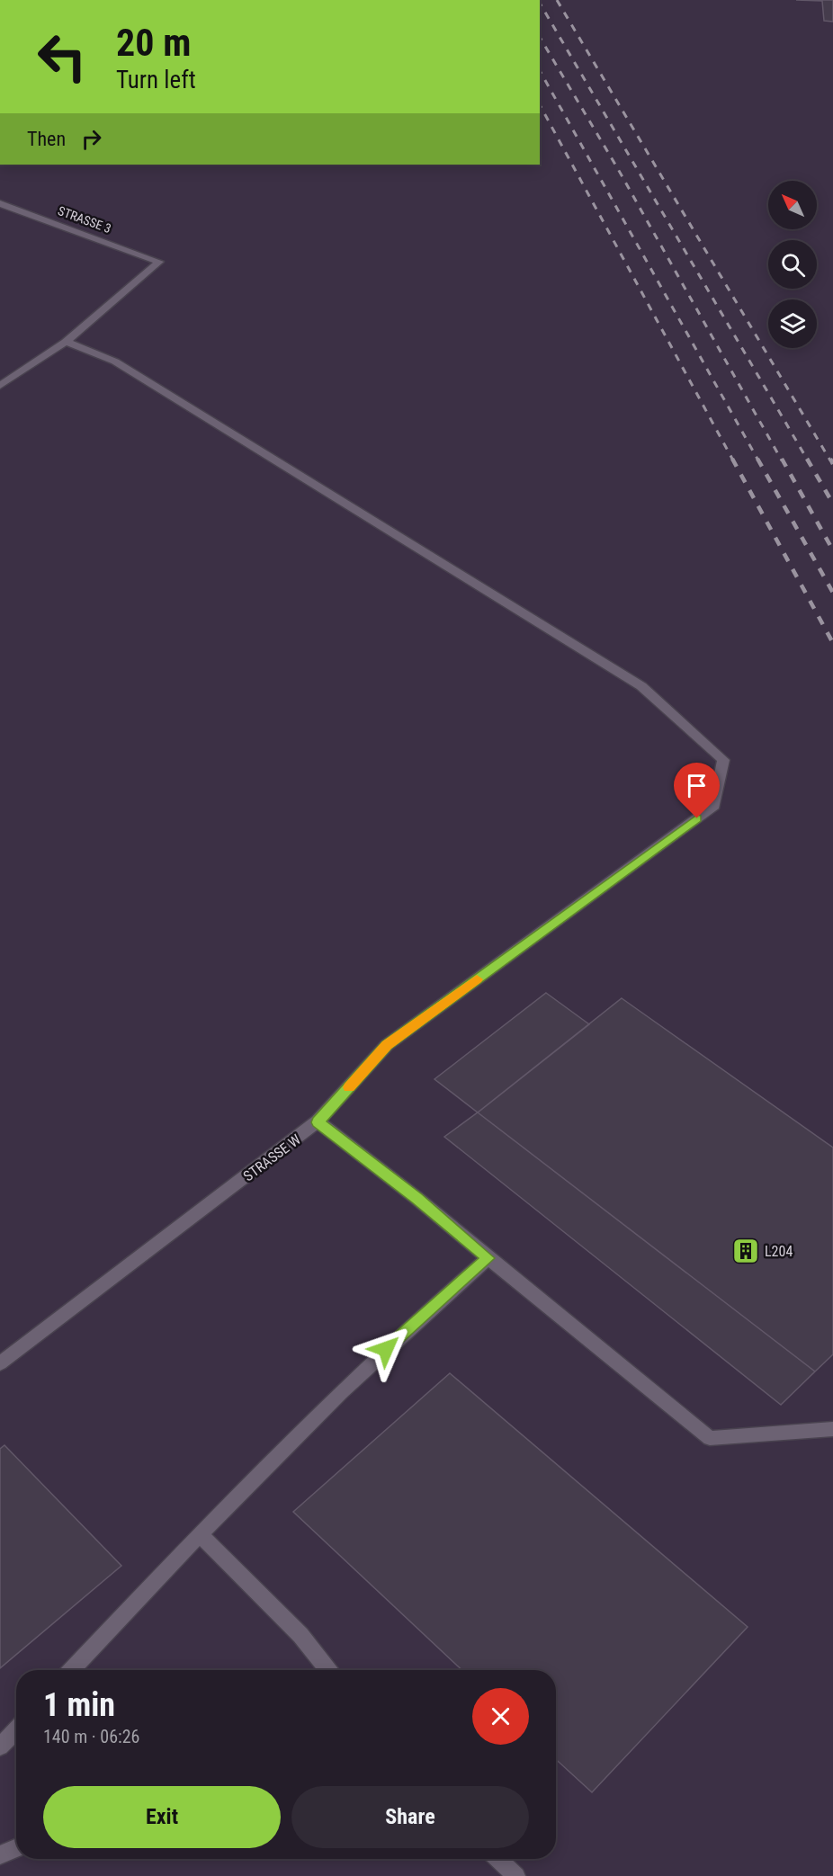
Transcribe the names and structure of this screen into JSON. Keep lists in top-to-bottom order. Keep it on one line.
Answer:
{"streets":{"lane":["STRASSE 3","STRASSE W"]},"crossings":[["STRASSE 3","STRASSE W"]],"places":{"building":["L204"]},"north":"top left","page":{"turn":["20 m","Turn left"],"then":"Then","heading":["1 min","140 m · 06:26"],"buttons":["Exit","Share"]}}
